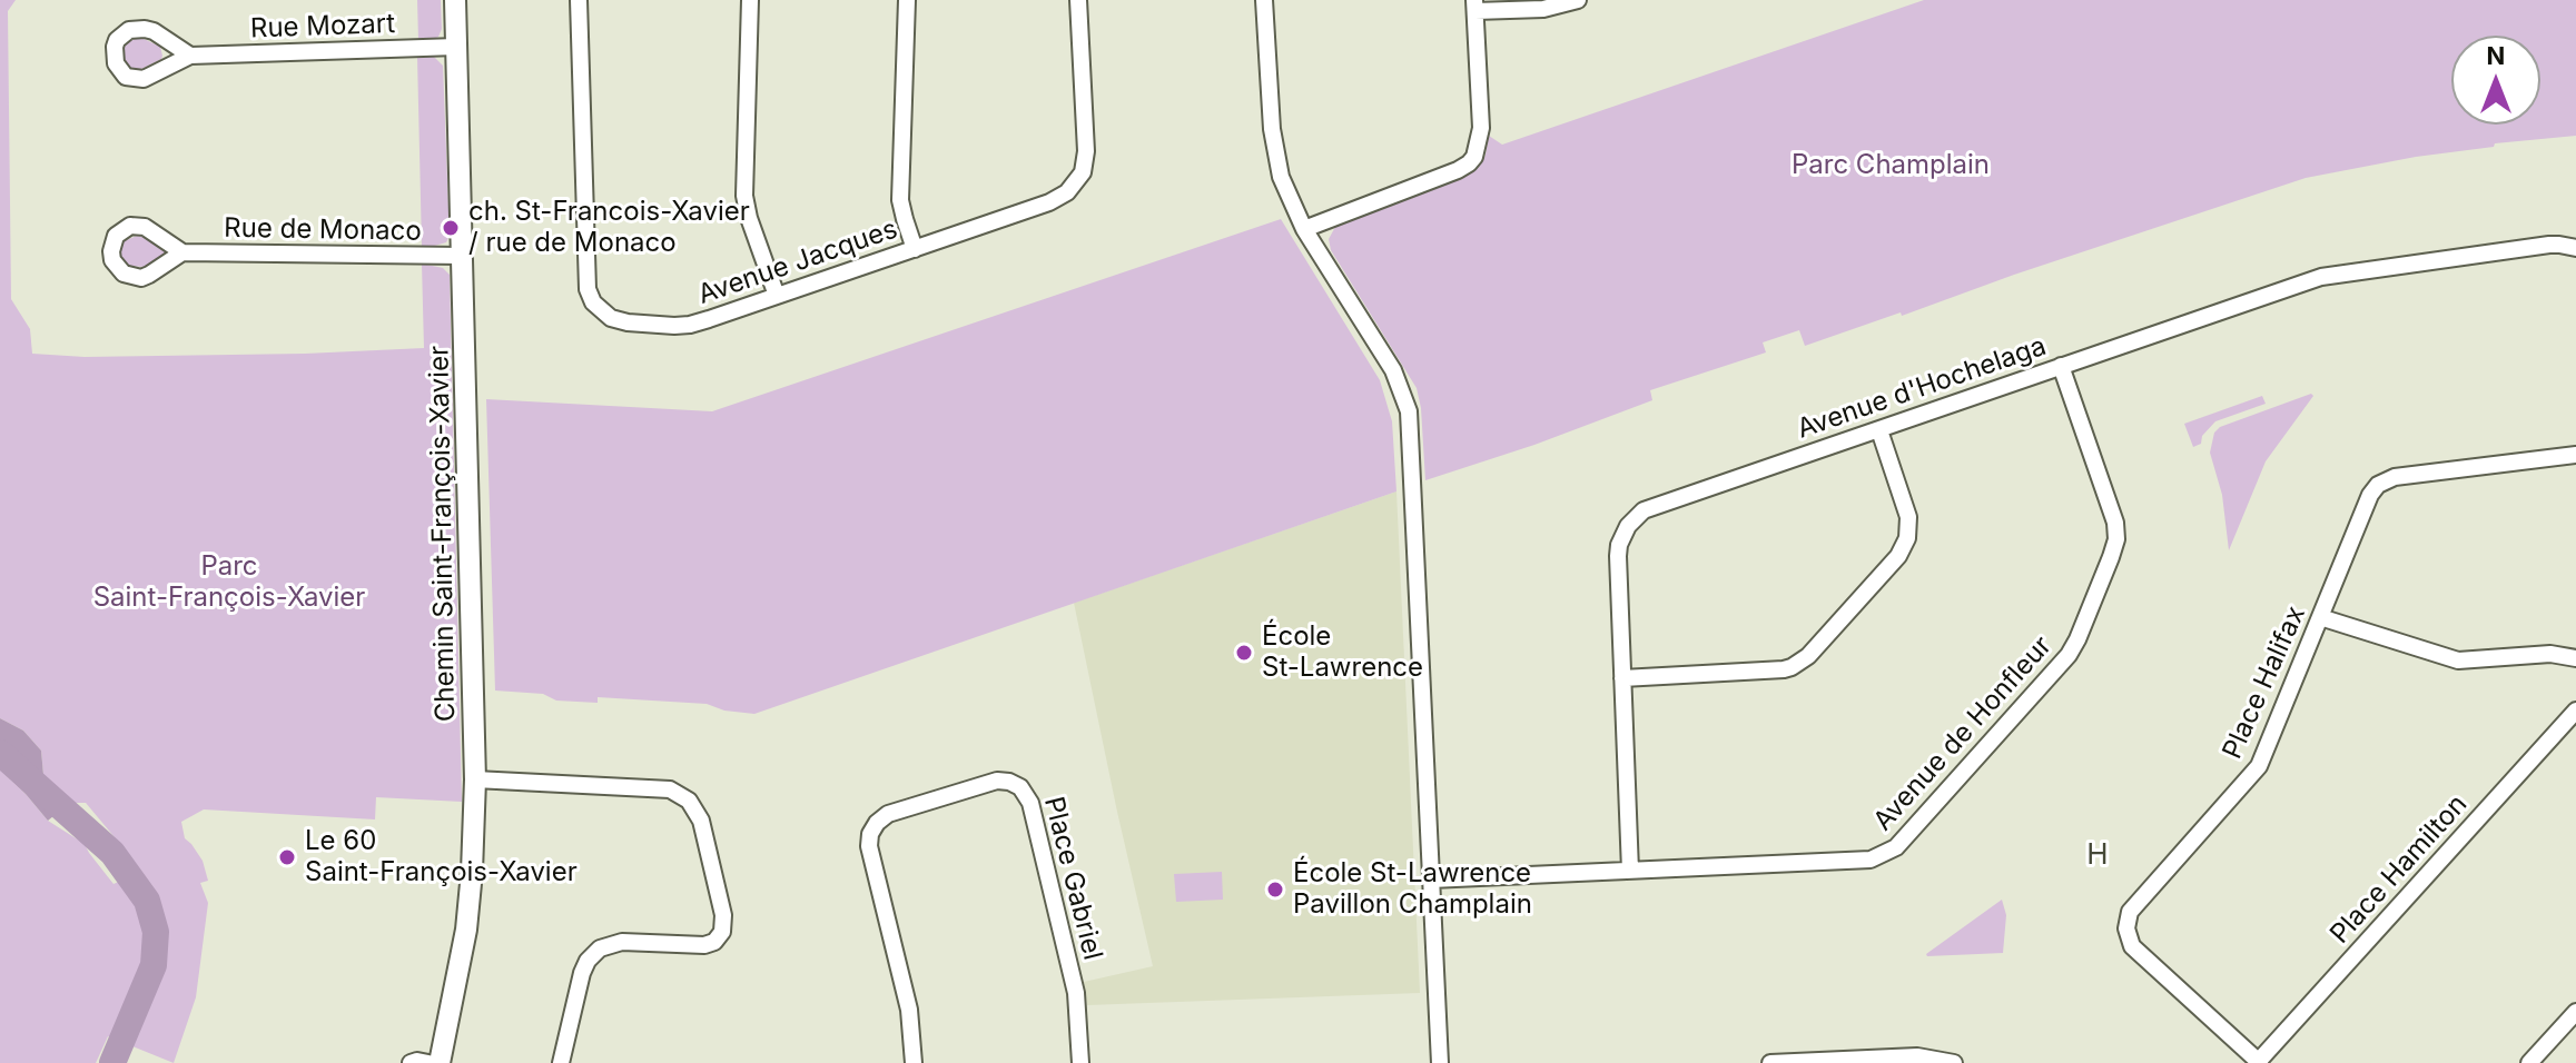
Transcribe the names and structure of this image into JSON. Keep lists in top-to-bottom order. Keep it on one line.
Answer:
{"streets":{"street":["Rue Mozart","Rue de Monaco","Avenue Jacques","Avenue d'Hochelaga","Chemin Saint-François-Xavier","Place Halifax","Avenue de Honfleur","Place Hamilton","Place Gabriel"]},"crossings":[["Rue Mozart","Chemin Saint-François-Xavier"],["Rue de Monaco","Chemin Saint-François-Xavier"],["Avenue d'Hochelaga","Avenue de Honfleur"],["Place Halifax","Place Hamilton"]],"districts":["H"],"parks":["Parc Champlain","Parc Saint-François-Xavier"],"places":["ch. St-Francois-Xavier / rue de Monaco","École St-Lawrence","Le 60 Saint-François-Xavier","École St-Lawrence Pavillon Champlain"],"north":"top"}
